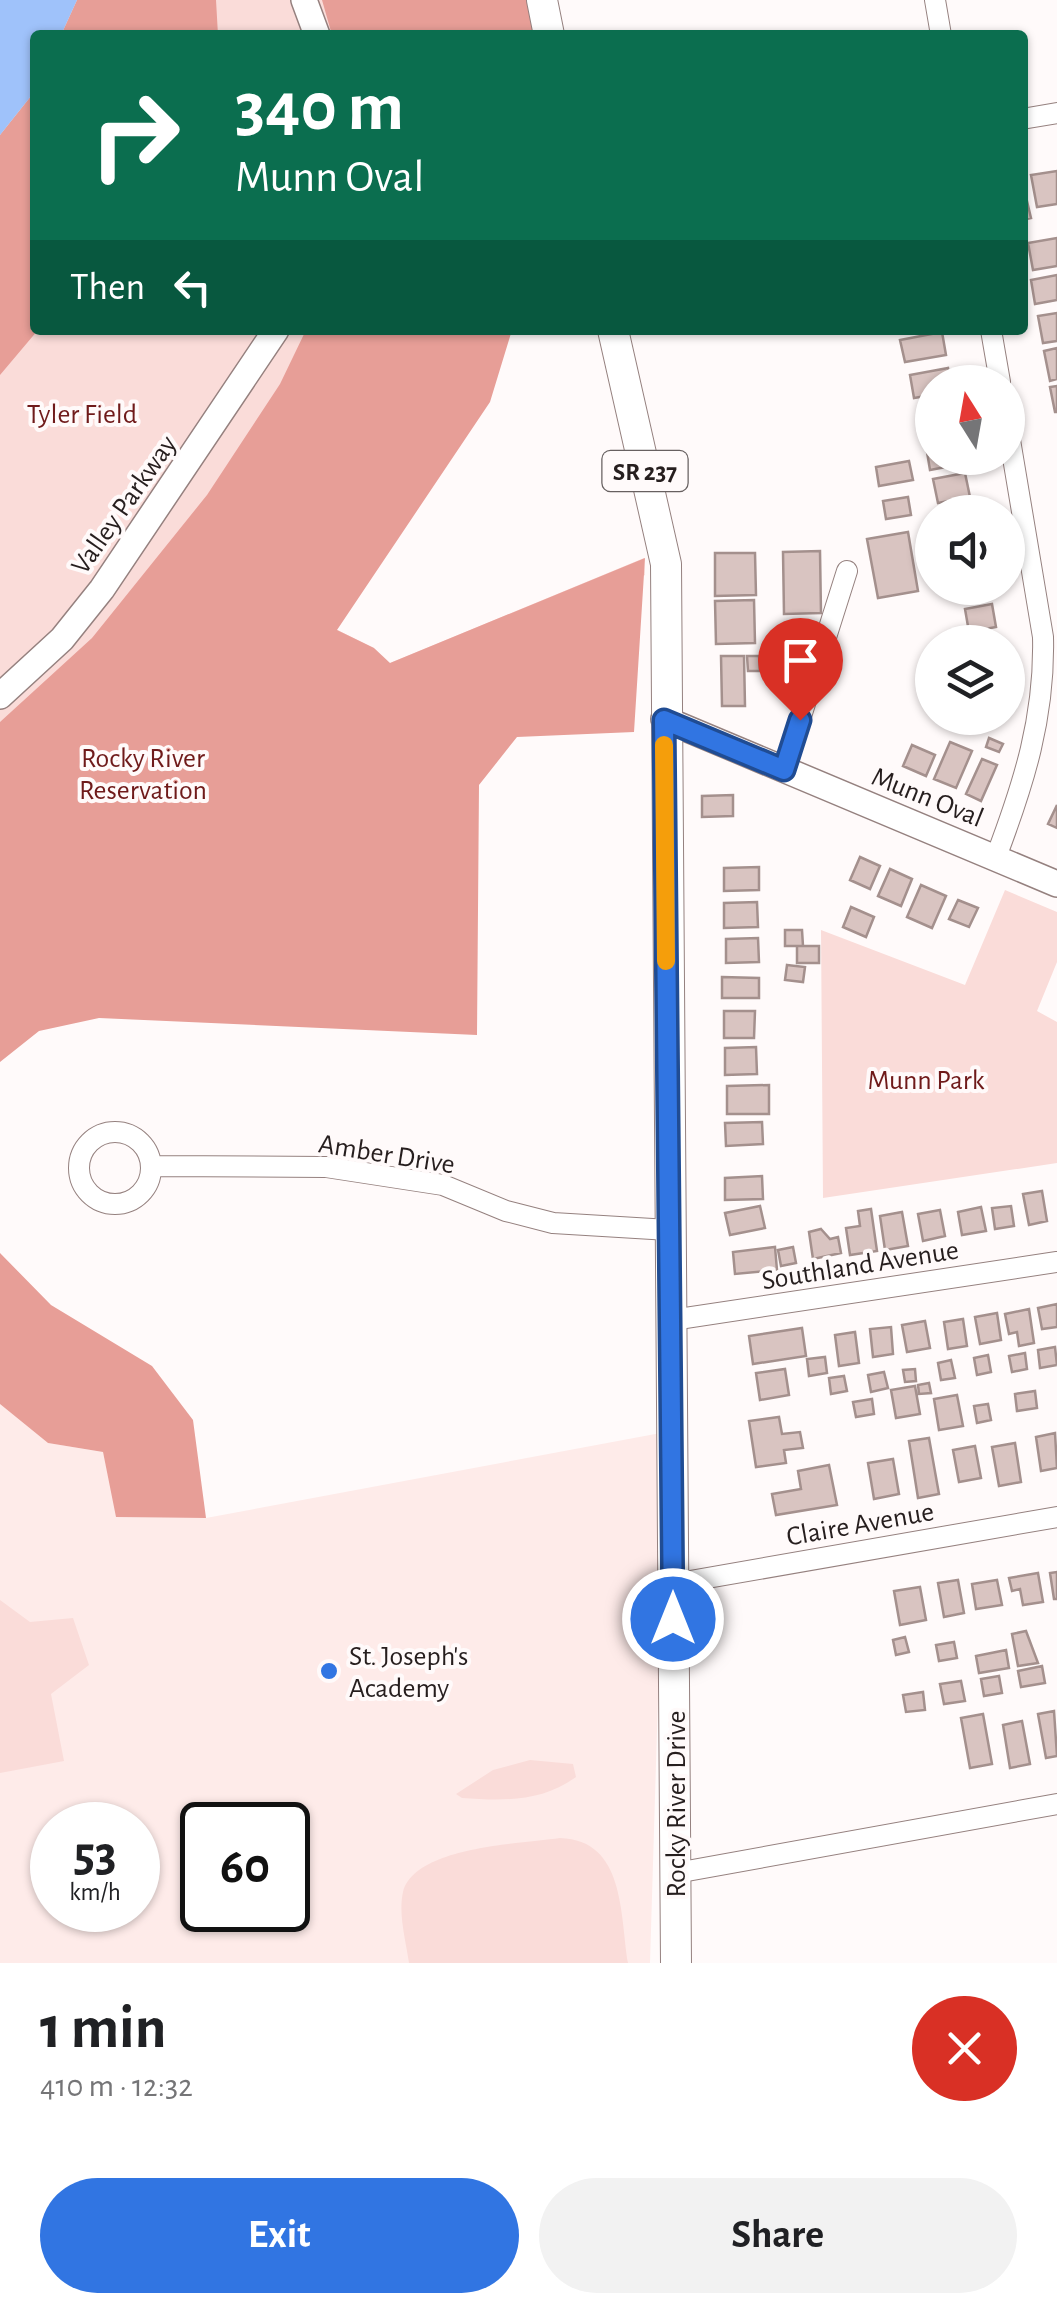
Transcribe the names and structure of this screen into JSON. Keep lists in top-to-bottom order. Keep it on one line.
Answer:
{"streets":{"main road":["SR 237","Rocky River Drive"],"street":["Valley Parkway","Munn Oval","Amber Drive","Southland Avenue","Claire Avenue"]},"crossings":[["Munn Oval","Rocky River Drive"],["Amber Drive","Rocky River Drive"],["Southland Avenue","Rocky River Drive"],["Claire Avenue","Rocky River Drive"]],"parks":["Tyler Field","Rocky River Reservation","Munn Park"],"places":["St. Joseph's Academy"],"north":"top","page":{"turn":["340 m","Munn Oval"],"then":"Then","speed":"53 km/h","limit":"60","heading":["1 min","410 m · 12:32"],"buttons":["Exit","Share"]}}
